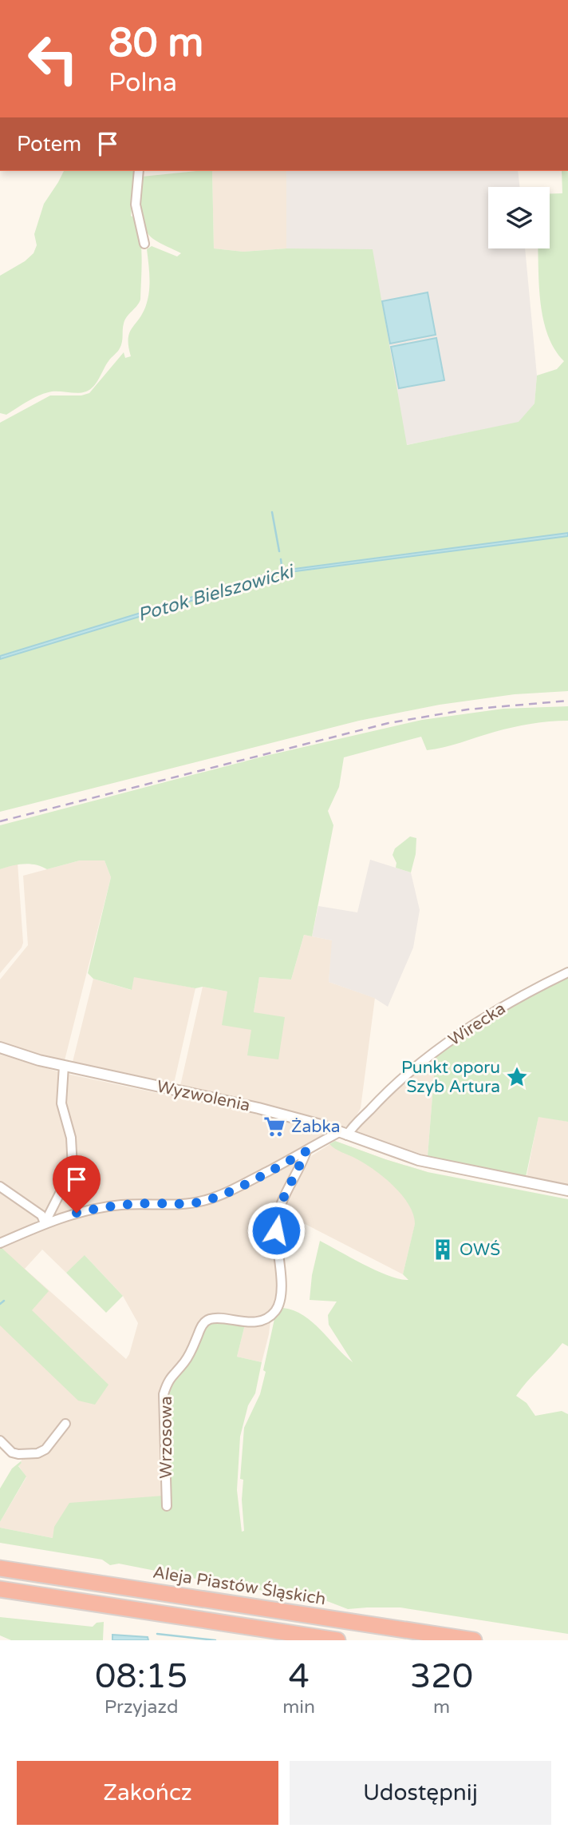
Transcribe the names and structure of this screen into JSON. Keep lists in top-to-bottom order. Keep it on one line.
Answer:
{"streets":{"highway":["Aleja Piastów Śląskich"],"street":["Wirecka","Wyzwolenia","Wrzosowa"]},"crossings":[["Wirecka","Wyzwolenia"],["Wirecka","Wrzosowa"]],"water":["Potok Bielszowicki"],"places":{"place":["Punkt oporu Szyb Artura"],"supermarket":["Żabka"],"building":["OWŚ"]},"page":{"turn":["80 m","Polna"],"then":"Potem","eta":["08:15","Przyjazd","4","min","320","m"],"buttons":["Zakończ","Udostępnij"]}}
